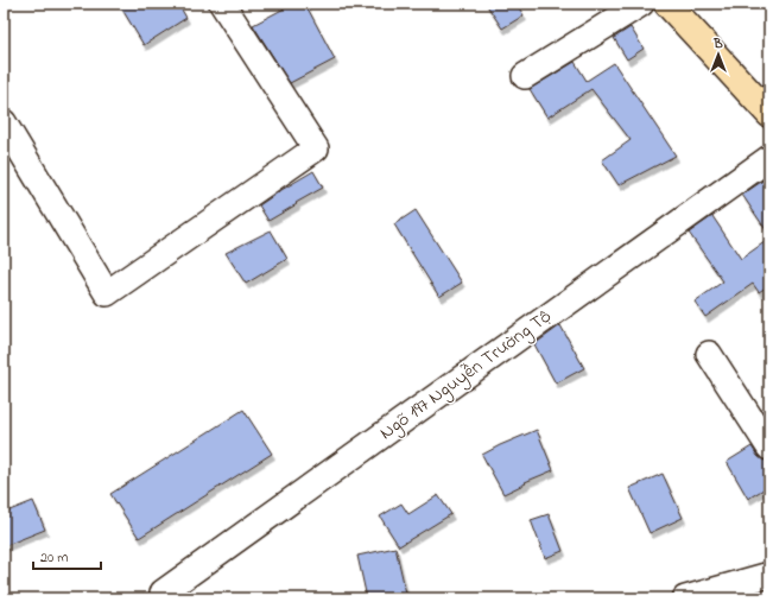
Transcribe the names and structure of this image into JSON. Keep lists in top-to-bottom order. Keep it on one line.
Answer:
{"streets":{"street":["Ngõ 197 Nguyễn Trường Tộ"]},"scale_bar":"20 m","north":"top"}
